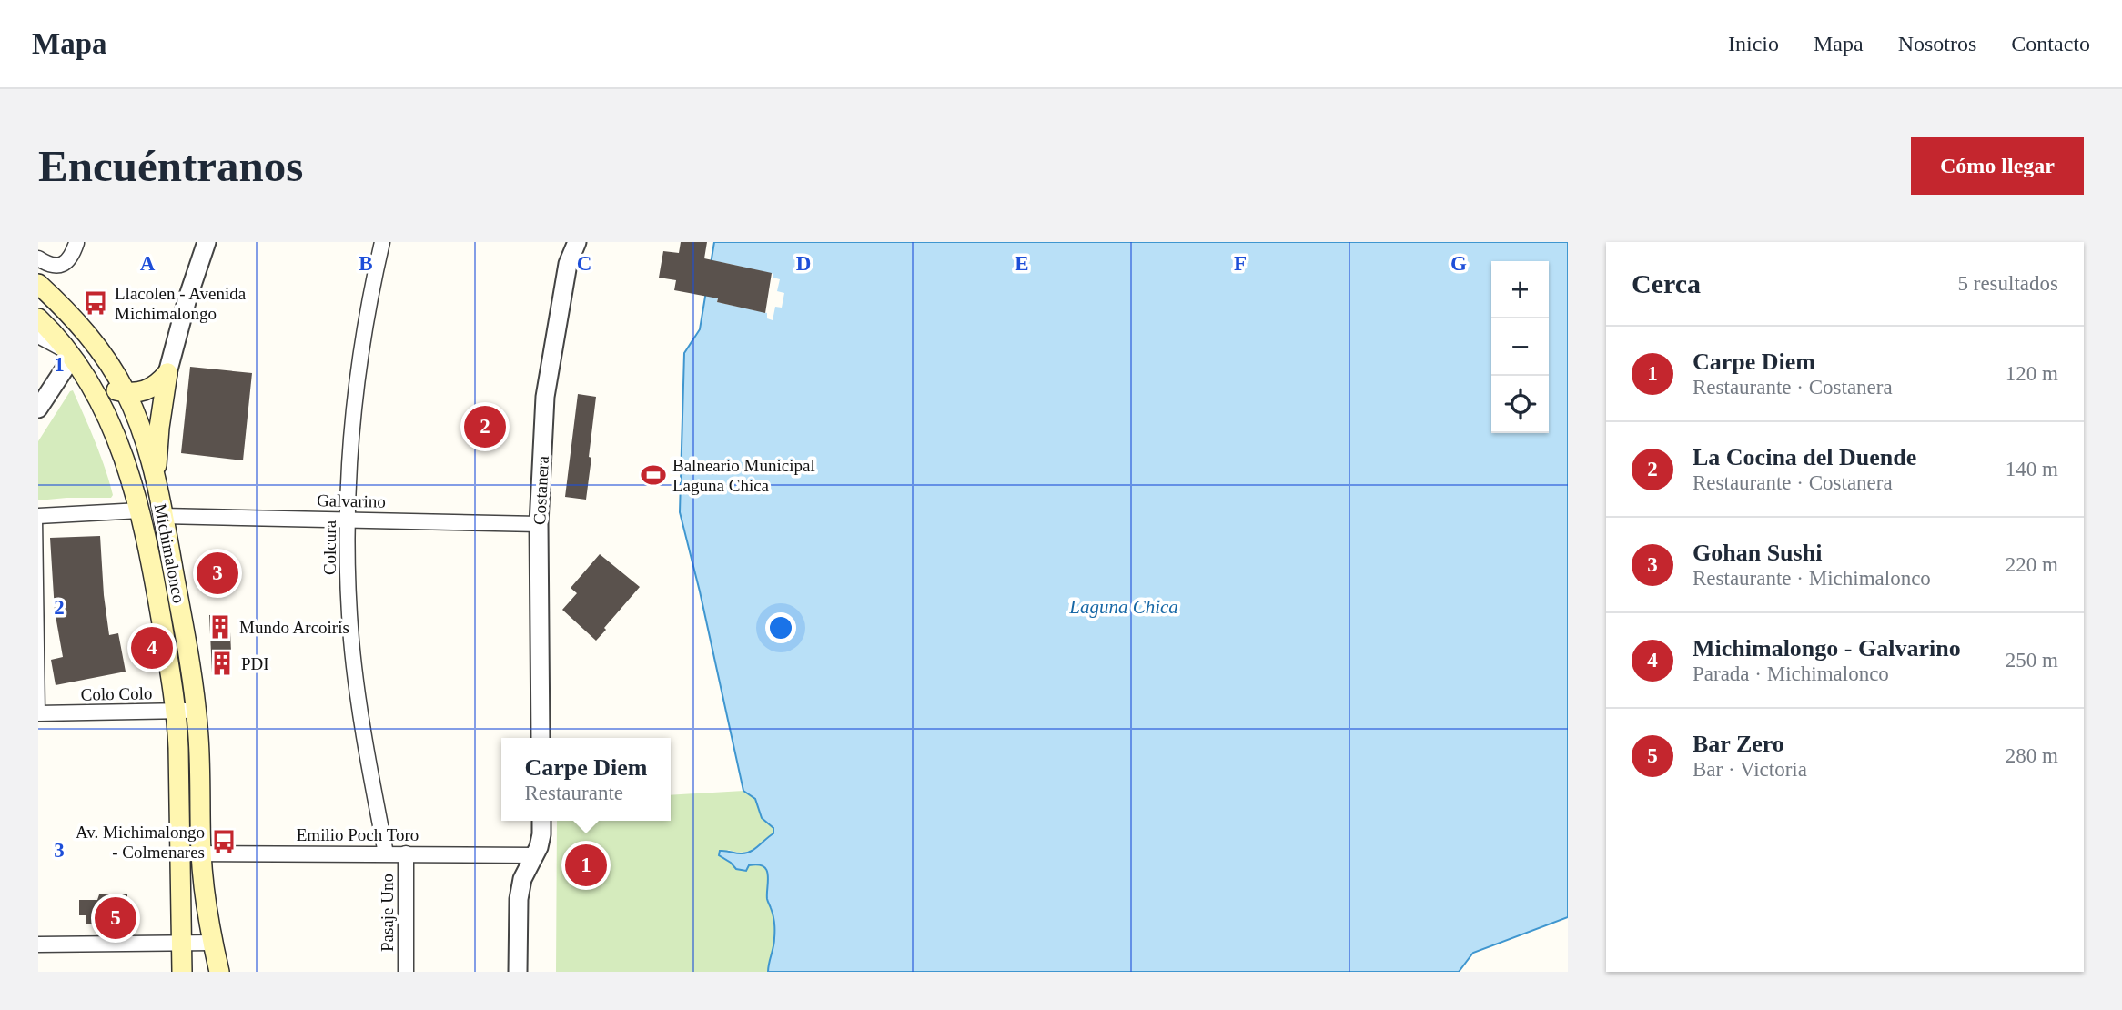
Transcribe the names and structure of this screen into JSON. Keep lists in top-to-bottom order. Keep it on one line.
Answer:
{"streets":{"main road":["Michimalonco"],"street":["Costanera","Galvarino","Colcura","Colo Colo","Emilio Poch Toro","Pasaje Uno"]},"crossings":[["Costanera","Galvarino"],["Galvarino","Colcura"],["Galvarino","Michimalonco"],["Colcura","Emilio Poch Toro"],["Michimalonco","Colo Colo"],["Michimalonco","Emilio Poch Toro"],["Emilio Poch Toro","Pasaje Uno"]],"water":["Laguna Chica"],"places":{"bus stop":["Llacolen - Avenida Michimalongo","Av. Michimalongo - Colmenares"],"sports":["Balneario Municipal Laguna Chica"],"building":["Mundo Arcoiris","PDI"]},"page":{"header":"Mapa","nav":["Inicio","Mapa","Nosotros","Contacto"],"buttons":"Cómo llegar","title":"Encuéntranos","heading":["Cerca","5 resultados"],"map_buttons":["+","−"],"list":[{"mark":"1","name":"Carpe Diem","note":"Restaurante · Costanera","value":"120 m"},{"mark":"2","name":"La Cocina del Duende","note":"Restaurante · Costanera","value":"140 m"},{"mark":"3","name":"Gohan Sushi","note":"Restaurante · Michimalonco","value":"220 m"},{"mark":"4","name":"Michimalongo - Galvarino","note":"Parada · Michimalonco","value":"250 m"},{"mark":"5","name":"Bar Zero","note":"Bar · Victoria","value":"280 m"}],"pins":["2","3","4","1","5"],"popup":["Carpe Diem","Restaurante"]},"grid":{"columns":["A","B","C","D","E","F","G"],"rows":["1","2","3"]}}
